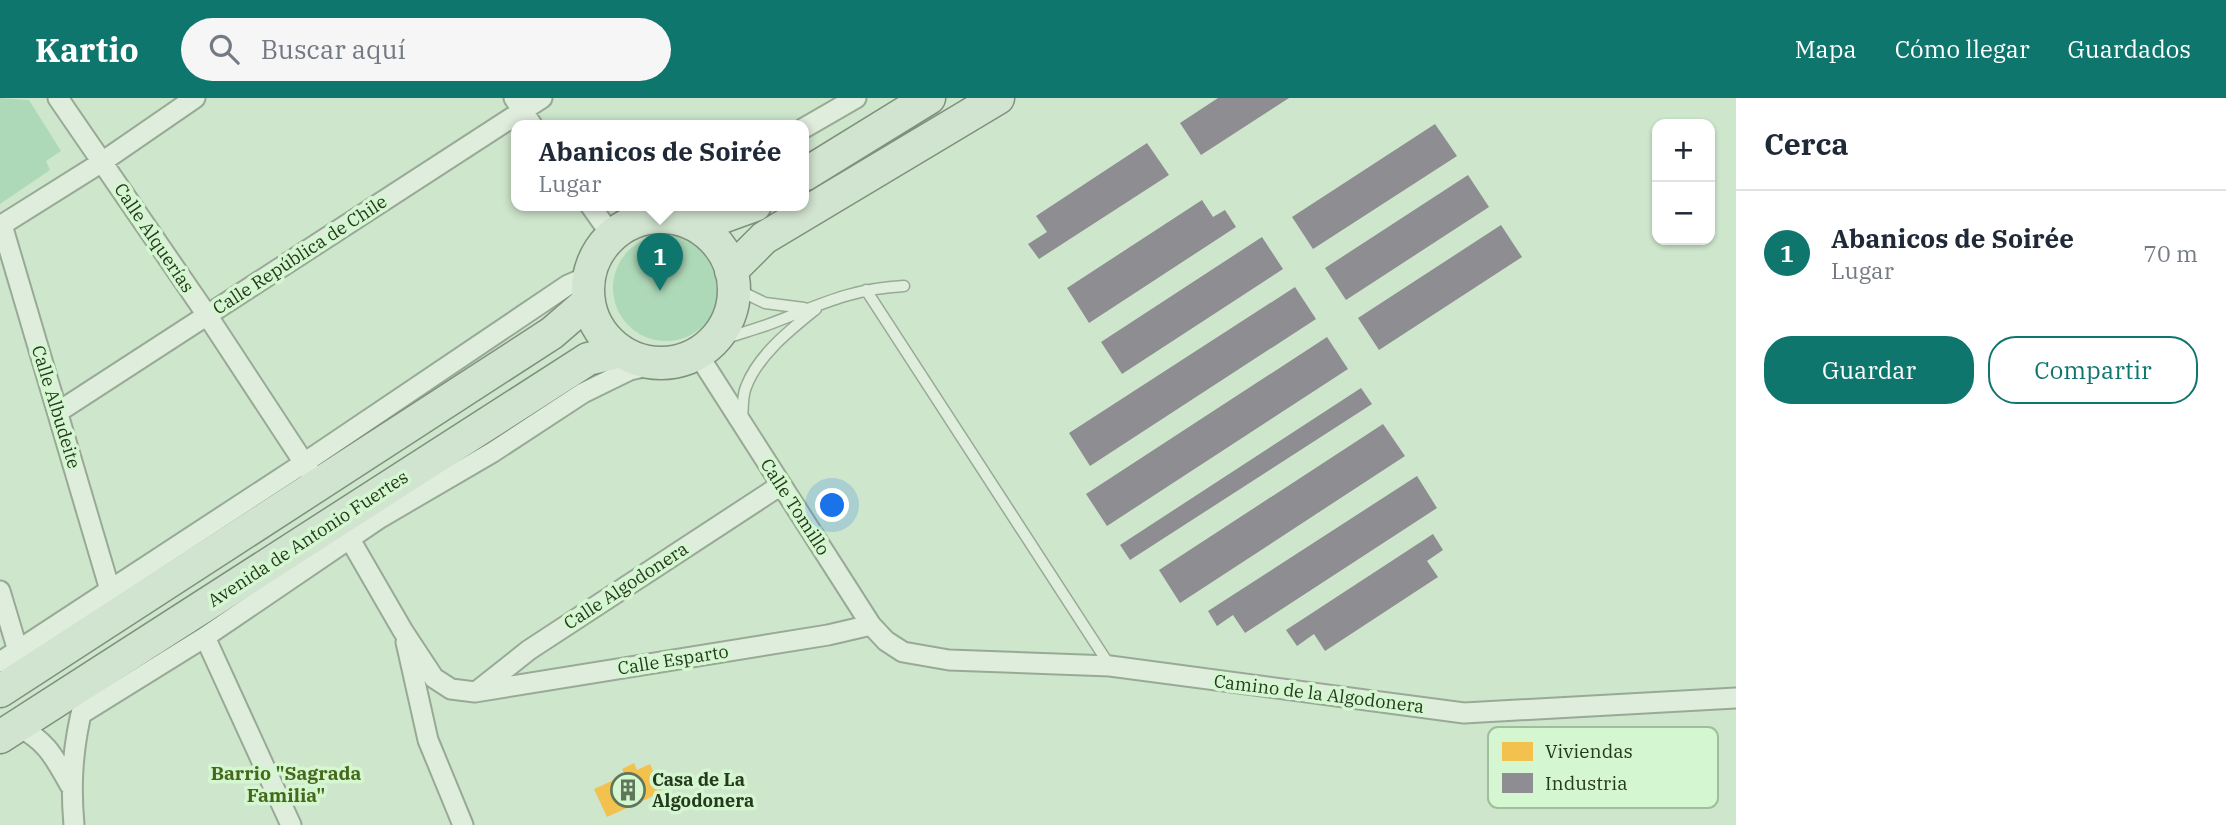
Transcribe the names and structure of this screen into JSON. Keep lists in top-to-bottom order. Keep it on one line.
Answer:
{"streets":{"main road":["Avenida de Antonio Fuertes"],"street":["Calle Alquerías","Calle República de Chile","Calle Albudeite","Calle Tomillo","Calle Algodonera","Calle Esparto","Camino de la Algodonera"]},"crossings":[["Calle Alquerías","Calle República de Chile"],["Calle República de Chile","Calle Albudeite"],["Calle Tomillo","Avenida de Antonio Fuertes"],["Calle Tomillo","Calle Algodonera"],["Calle Tomillo","Calle Esparto"],["Calle Tomillo","Camino de la Algodonera"],["Calle Algodonera","Calle Esparto"]],"districts":["Barrio \"Sagrada Familia\""],"places":{"building":["Casa de La Algodonera"]},"legend":["Viviendas","Industria"],"page":{"header":"Kartio","search":"Buscar aquí","nav":["Mapa","Cómo llegar","Guardados"],"heading":"Cerca","map_buttons":["+","−"],"popup":["Abanicos de Soirée","Lugar"],"list":[{"mark":"1","name":"Abanicos de Soirée","note":"Lugar","value":"70 m"}],"pins":"1","buttons":["Guardar","Compartir"]}}
